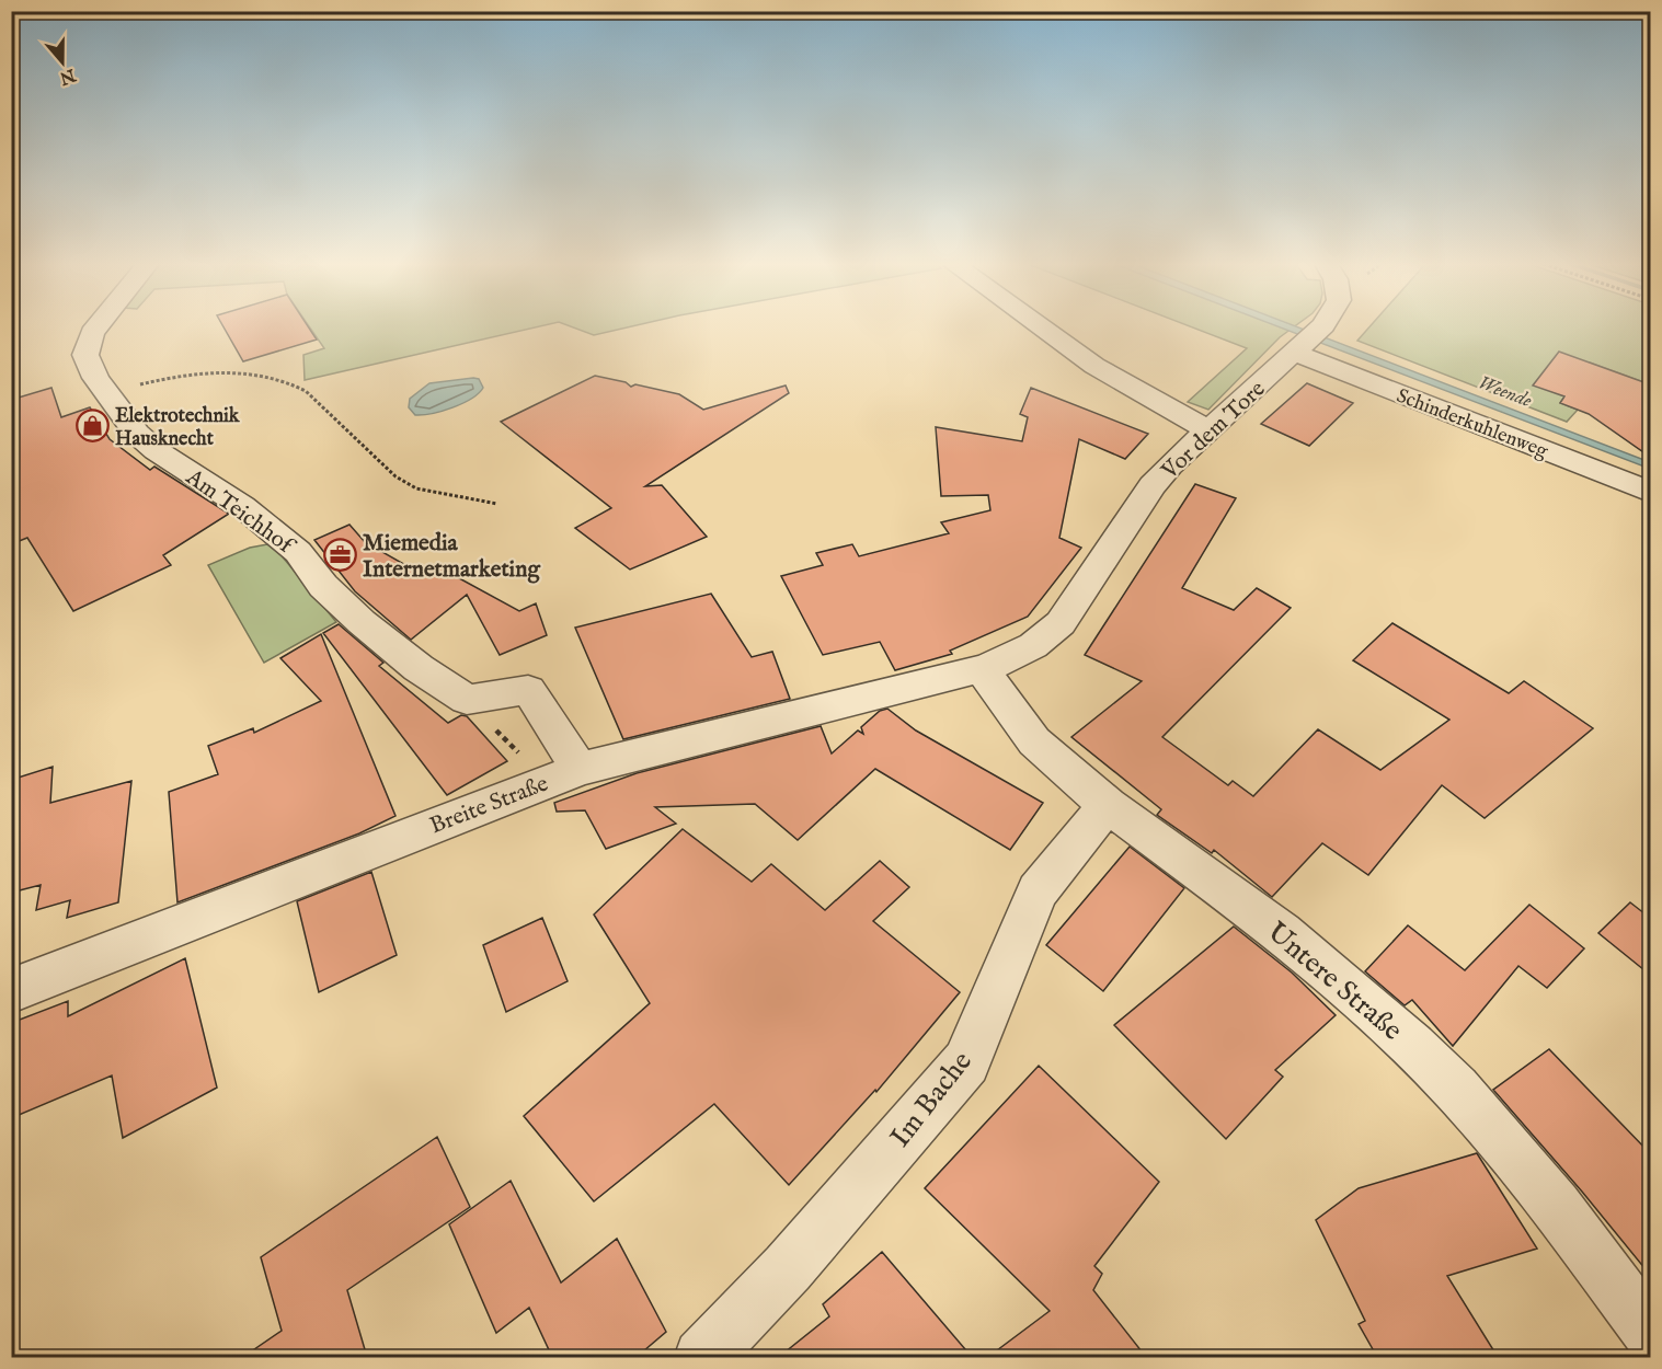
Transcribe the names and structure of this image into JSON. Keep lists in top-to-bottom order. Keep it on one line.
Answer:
{"streets":{"street":["Schinderkuhlenweg","Vor dem Tore","Am Teichhof","Breite Straße","Untere Straße","Im Bache"]},"crossings":[["Schinderkuhlenweg","Vor dem Tore"],["Vor dem Tore","Breite Straße"],["Vor dem Tore","Untere Straße"],["Breite Straße","Untere Straße"],["Untere Straße","Im Bache"]],"water":["Weende"],"places":{"shop":["Elektrotechnik Hausknecht"],"office":["Miemedia Internetmarketing"]},"north":"bottom"}
